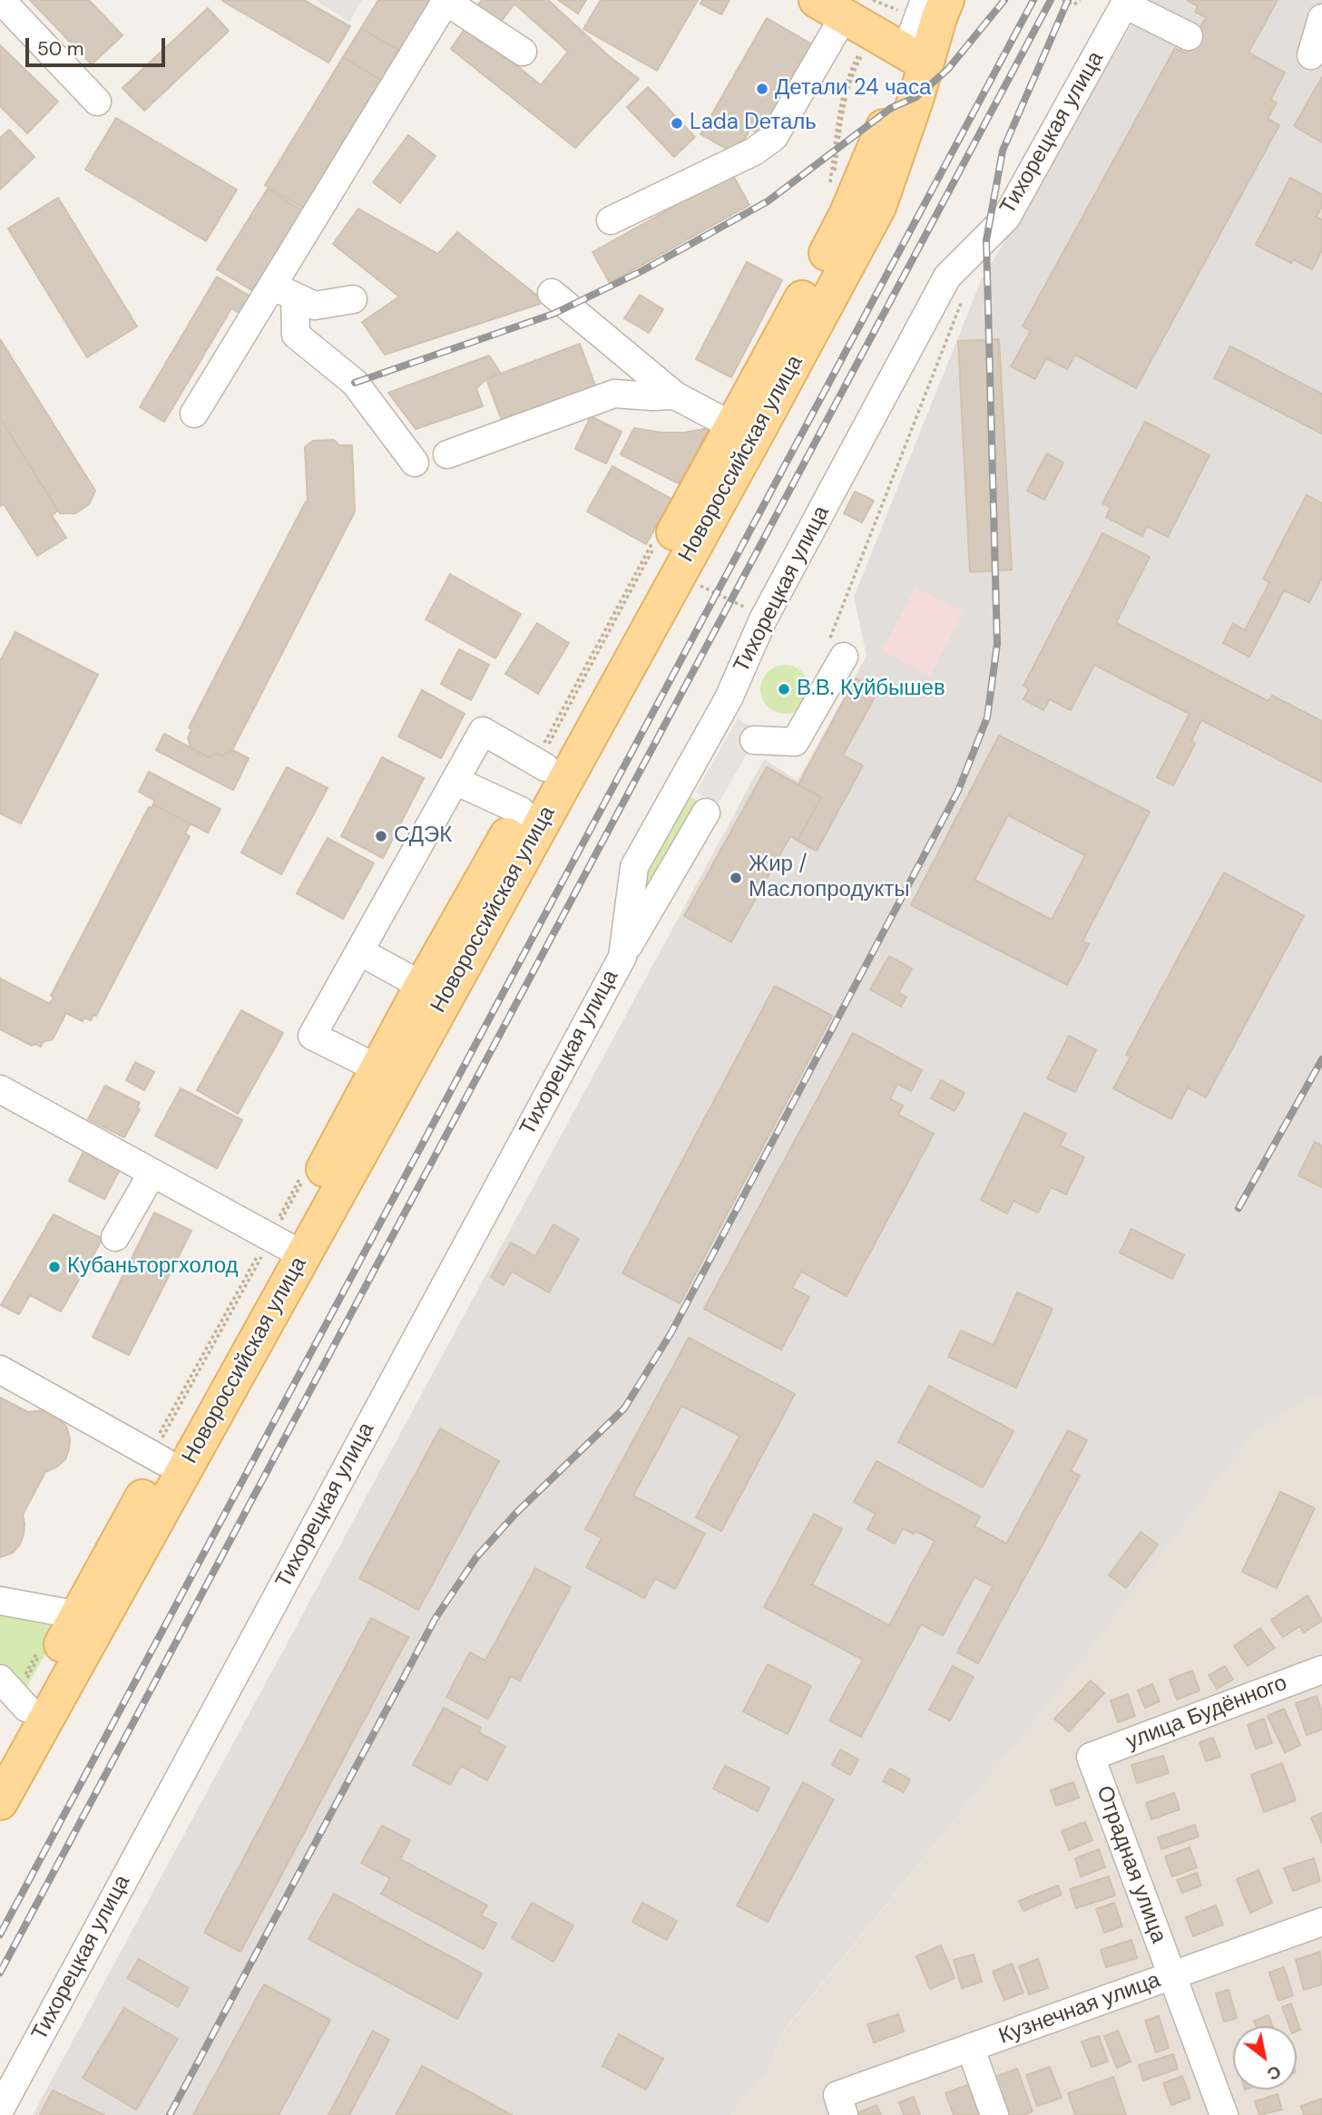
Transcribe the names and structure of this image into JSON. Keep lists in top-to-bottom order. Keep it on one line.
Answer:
{"streets":{"main road":["Новороссийская улица"],"street":["Тихорецкая улица","улица Будённого","Отрадная улица","Кузнечная улица"]},"crossings":[["улица Будённого","Отрадная улица"],["Отрадная улица","Кузнечная улица"]],"places":["Детали 24 часа","Lada Dеталь","В.В. Куйбышев","СДЭК","Жир / Маслопродукты","Кубаньторгхолод"],"scale_bar":"50 m","north":"bottom right"}
